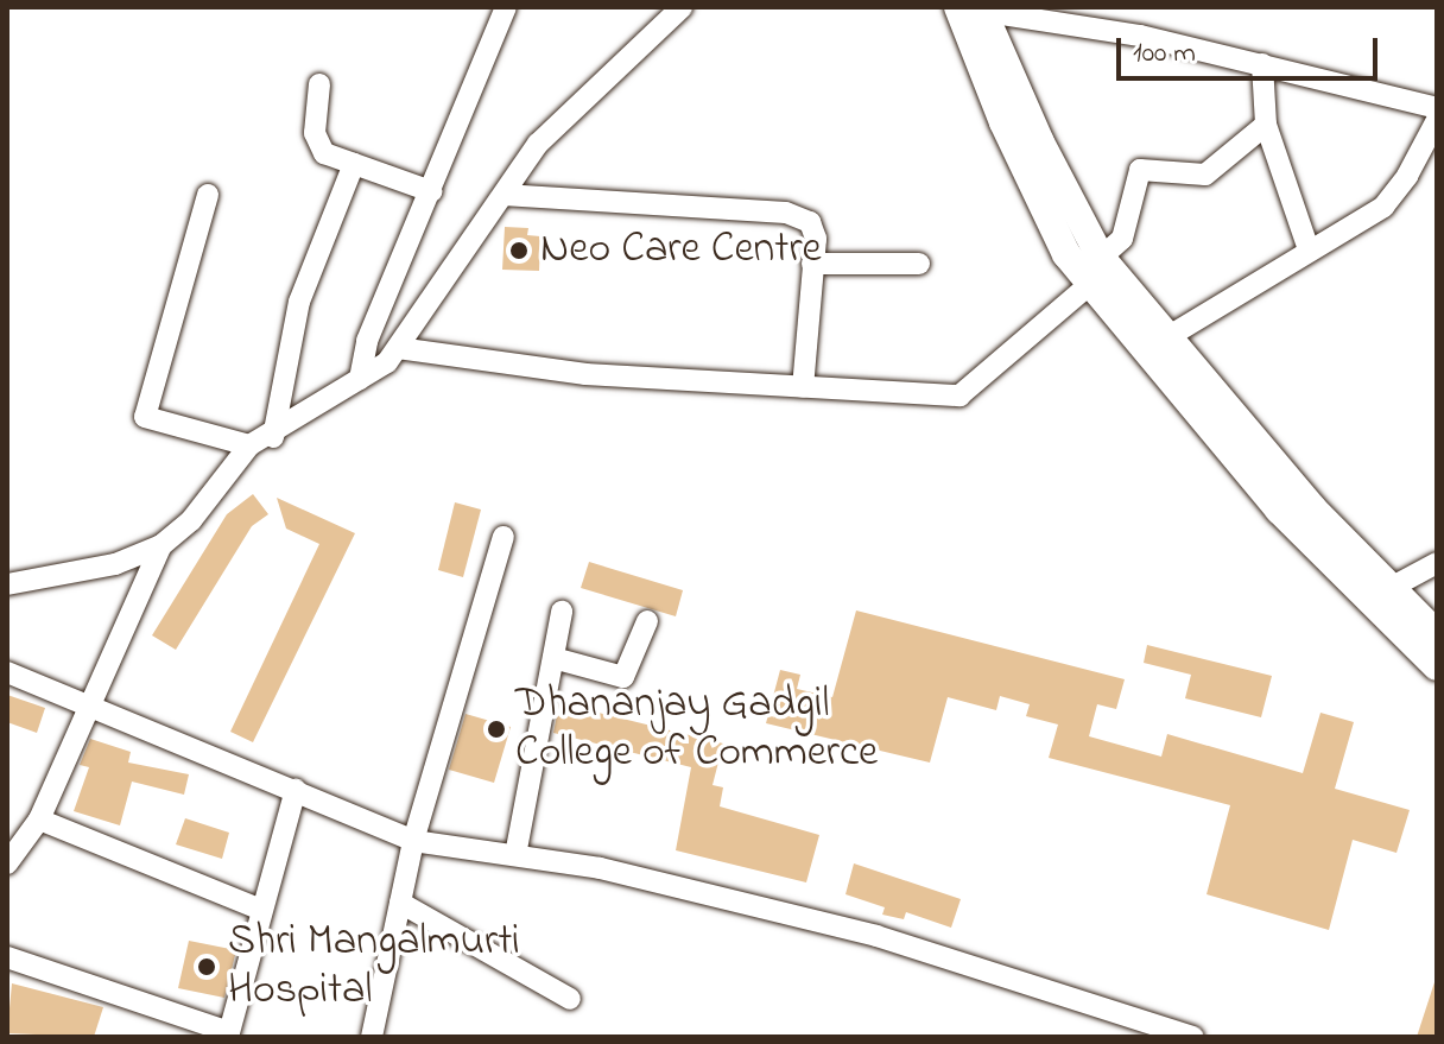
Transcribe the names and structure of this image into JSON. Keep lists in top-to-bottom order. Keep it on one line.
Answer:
{"places":["Neo Care Centre","Dhananjay Gadgil College of Commerce","Shri Mangalmurti Hospital"],"scale_bar":"100 m"}
